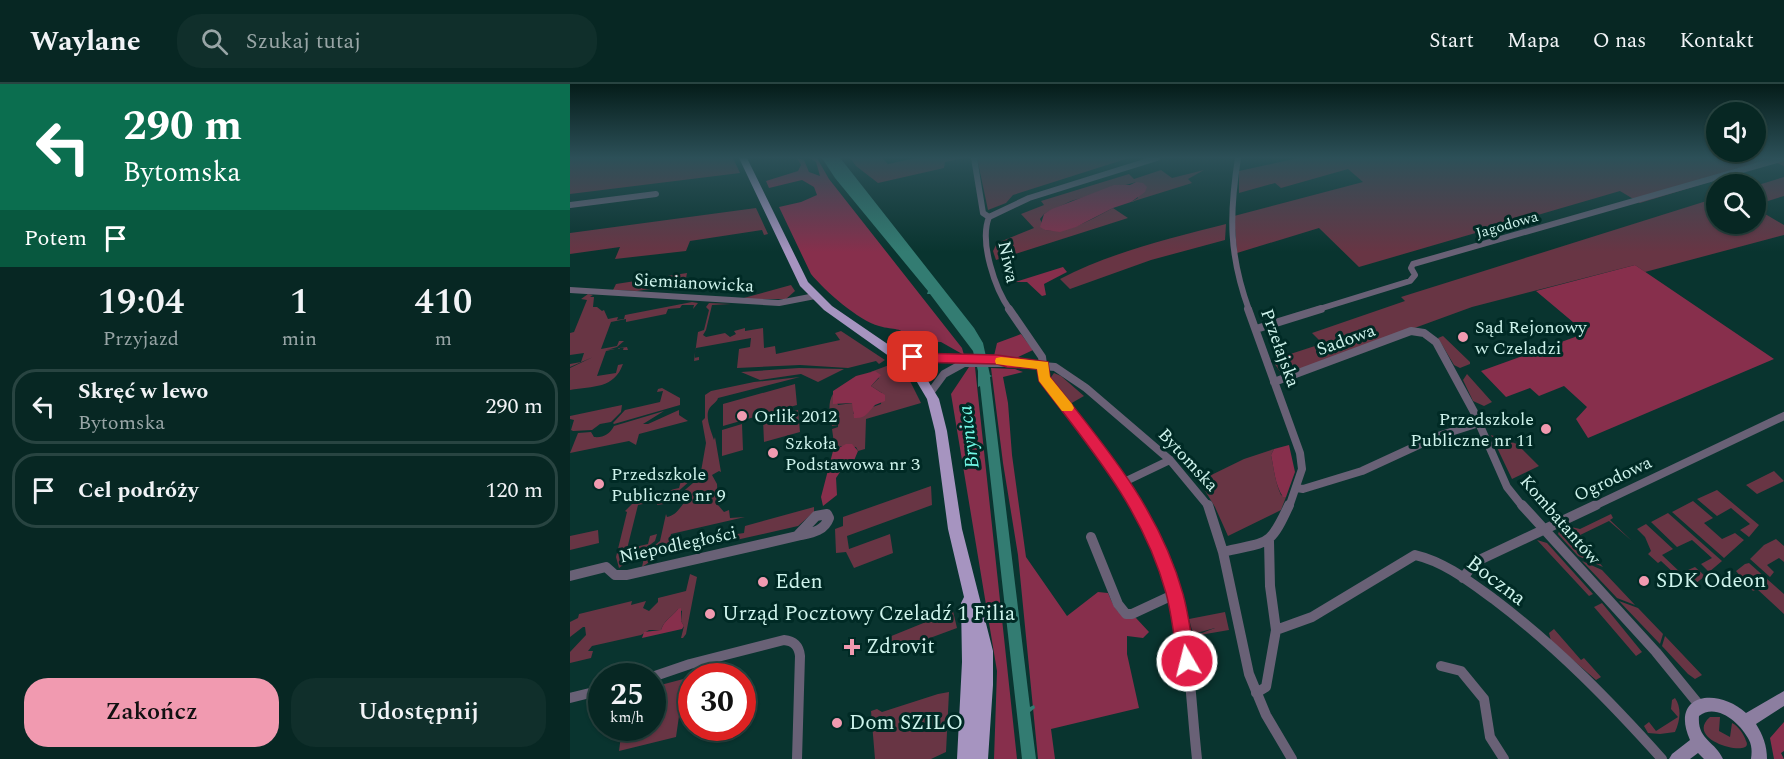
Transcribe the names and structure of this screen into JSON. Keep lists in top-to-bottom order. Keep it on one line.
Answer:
{"streets":{"street":["Jagodowa","Niwa","Siemianowicka","Sadowa","Przełajska","Bytomska","Ogrodowa","Kombatantów","Niepodległości","Boczna"]},"crossings":[["Jagodowa","Przełajska"],["Niwa","Bytomska"],["Sadowa","Przełajska"],["Sadowa","Kombatantów"],["Ogrodowa","Kombatantów"],["Ogrodowa","Boczna"]],"water":["Brynica"],"places":{"other":["Sąd Rejonowy w Czeladzi","Orlik 2012","Przedszkole Publiczne nr 11","Szkoła Podstawowa nr 3","Przedszkole Publiczne nr 9","SDK Odeon","Eden","Urząd Pocztowy Czeladź 1 Filia","Dom SZILO"],"health":["Zdrovit"]},"page":{"header":"Waylane","search":"Szukaj tutaj","nav":["Start","Mapa","O nas","Kontakt"],"turn":["290 m","Bytomska"],"then":"Potem","eta":["19:04","Przyjazd","1","min","410","m"],"list":[{"name":"Skręć w lewo","note":"Bytomska","value":"290 m"},{"name":"Cel podróży","value":"120 m"}],"speed":"25 km/h","limit":"30","buttons":["Zakończ","Udostępnij"]}}
